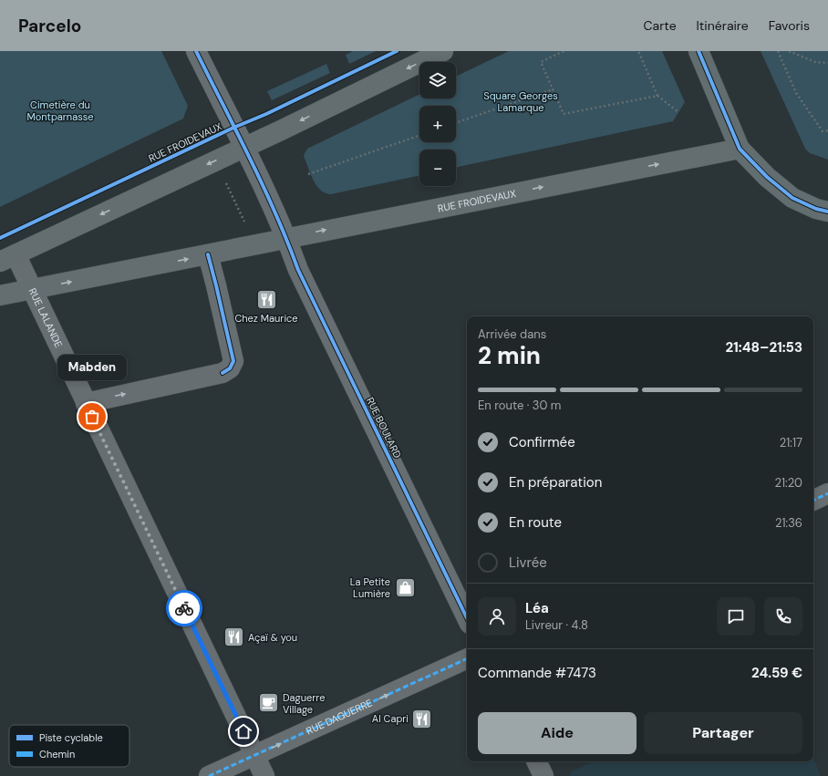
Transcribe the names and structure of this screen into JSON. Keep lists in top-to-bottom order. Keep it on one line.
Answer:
{"streets":{"main road":["RUE FROIDEVAUX"],"street":["RUE LALANDE","RUE BOULARD","RUE DAGUERRE"]},"crossings":[["RUE FROIDEVAUX","RUE LALANDE"],["RUE FROIDEVAUX","RUE BOULARD"],["RUE LALANDE","RUE DAGUERRE"]],"one_way":["RUE DAGUERRE"],"parks":["Square Georges Lamarque","Cimetière du Montparnasse"],"places":{"restaurant":["Chez Maurice","Açaï & you","Al Capri"],"other":["Mabden"],"shop":["La Petite Lumière"],"cafe":["Daguerre Village"]},"legend":["Piste cyclable","Chemin"],"page":{"header":"Parcelo","nav":["Carte","Itinéraire","Favoris"],"map_buttons":["+","−"],"heading":["2 min","Arrivée dans","21:48–21:53"],"panel":["Léa","Livreur · 4.8","Commande #7473","24.59 €"],"bubble":"Mabden","bar":"En route · 30 m","list":[["Confirmée","21:17"],["En préparation","21:20"],["En route","21:36"],"Livrée"],"buttons":["Aide","Partager"]}}
